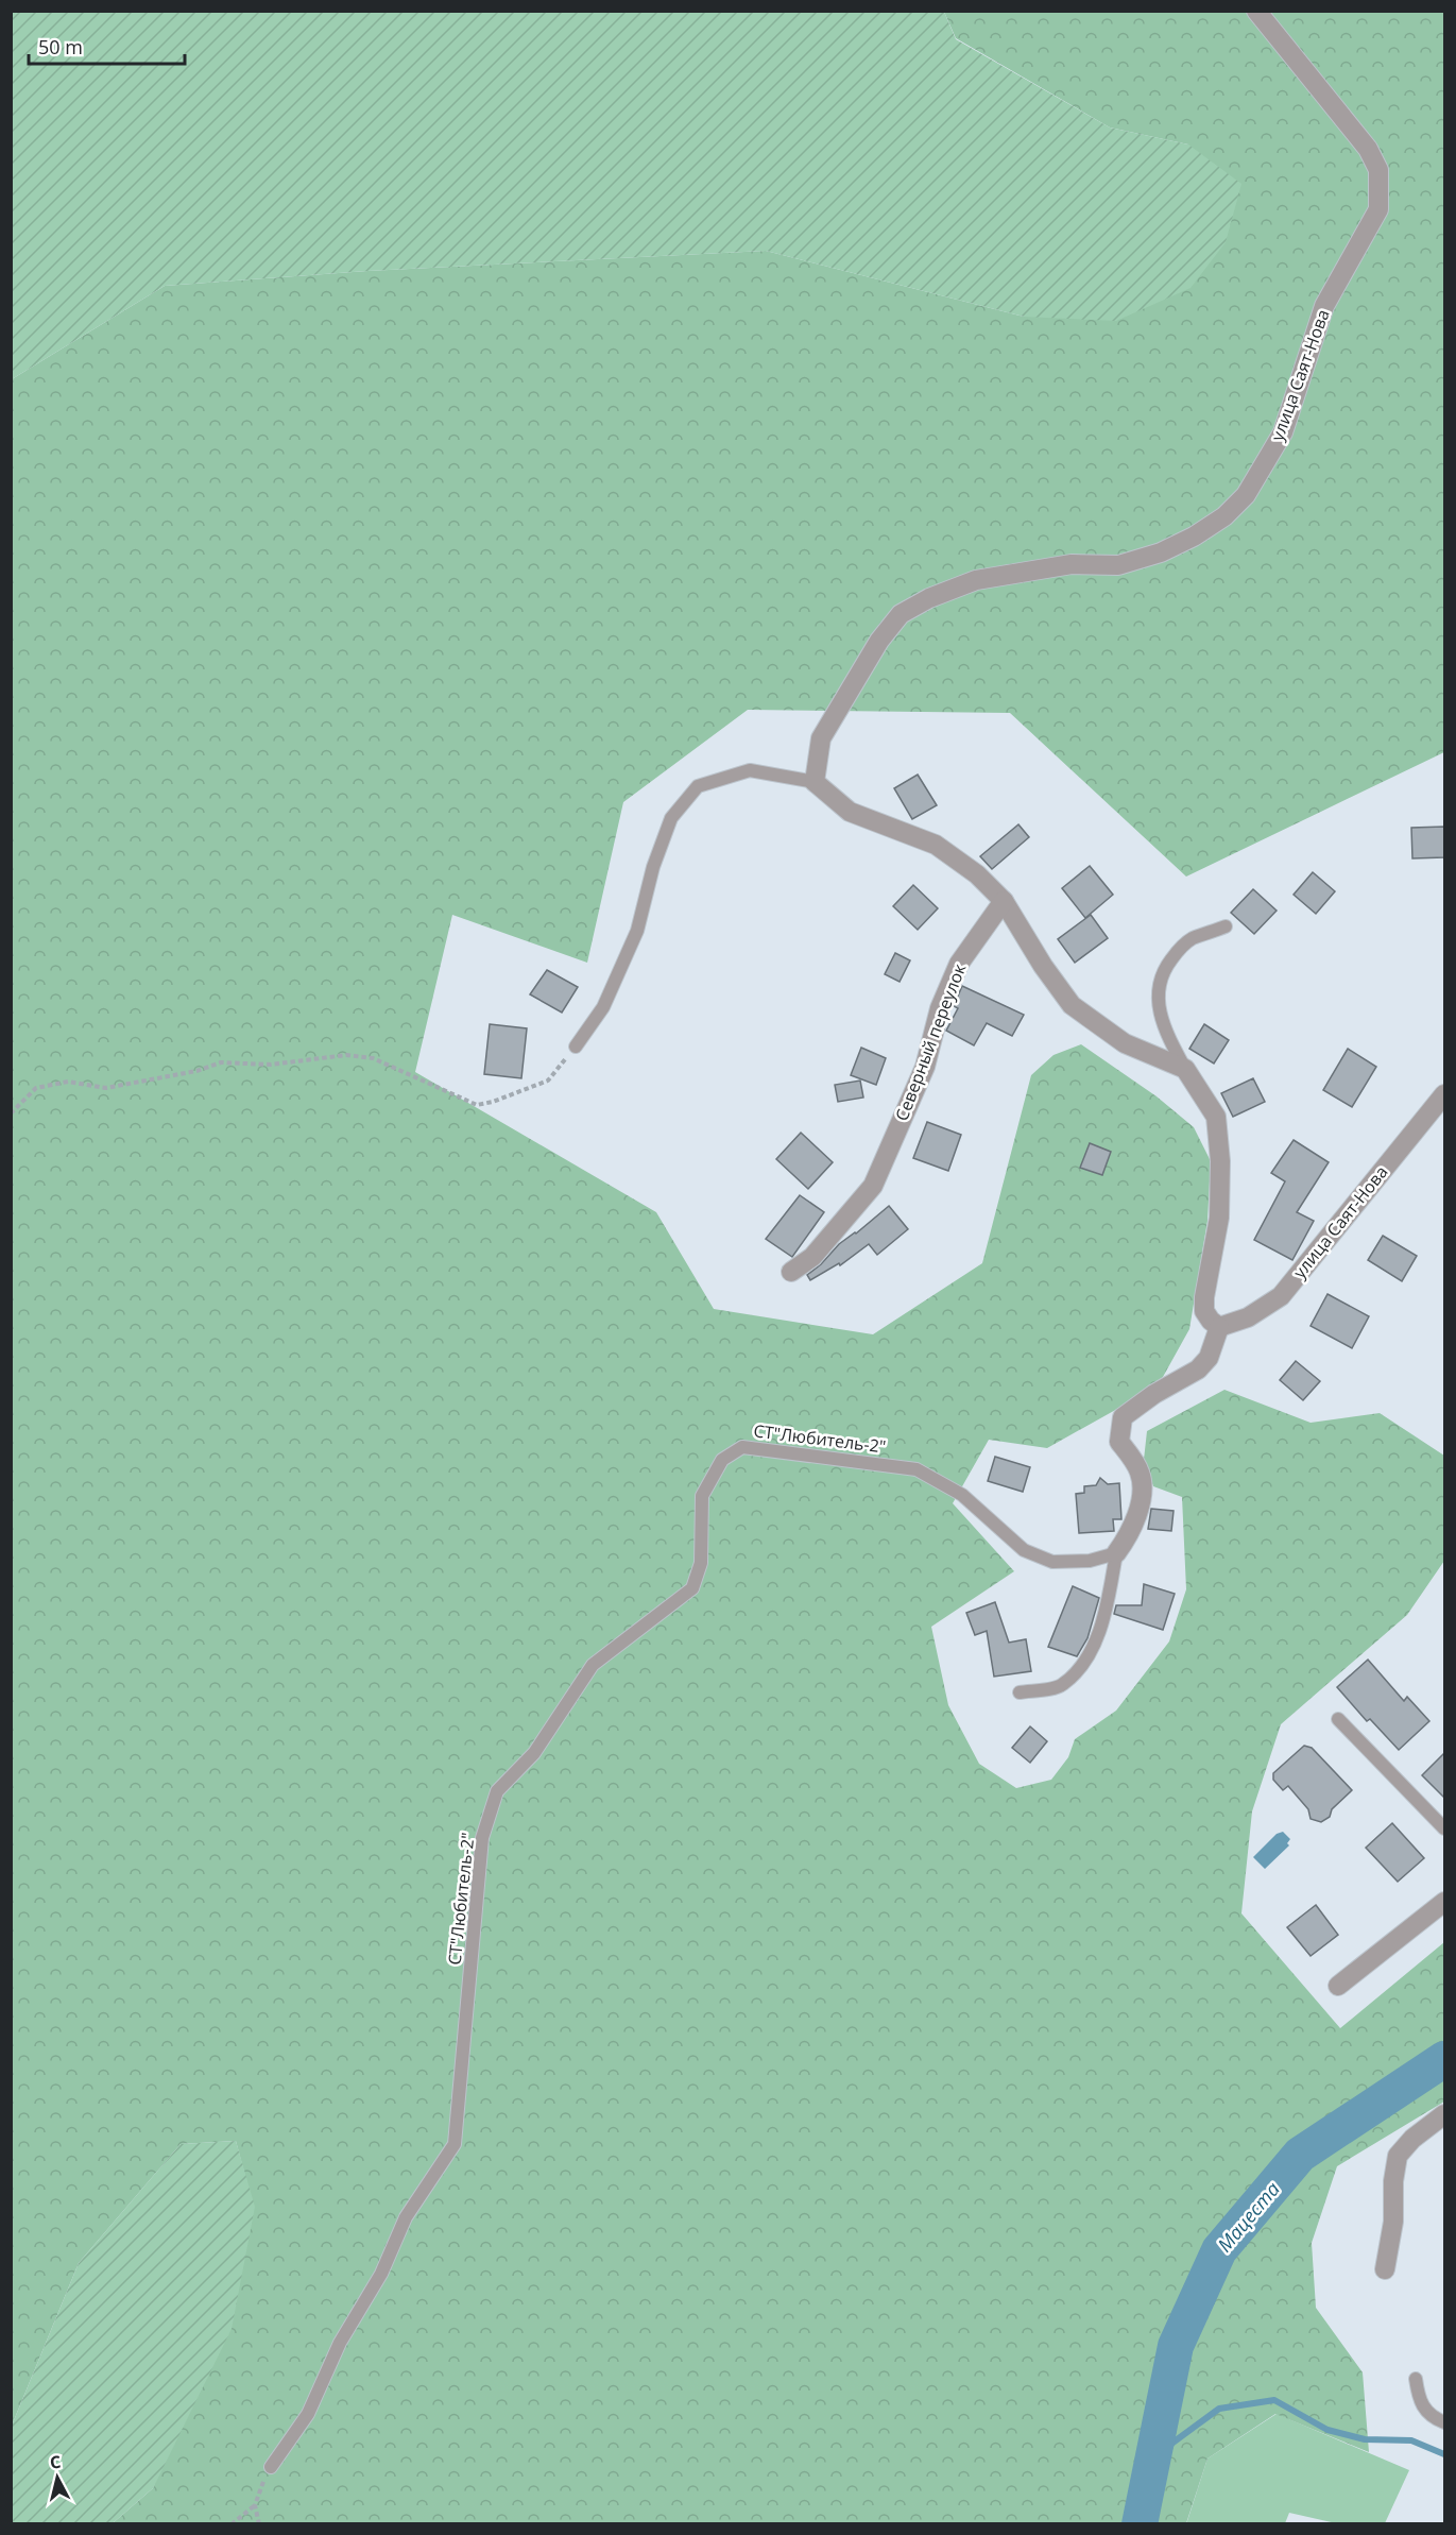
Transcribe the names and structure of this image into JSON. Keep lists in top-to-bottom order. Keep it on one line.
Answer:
{"streets":{"street":["улица Саят-Нова","Северный переулок"],"lane":["СТ\"Любитель-2\""]},"water":["Мацеста"],"scale_bar":"50 m","north":"top"}
